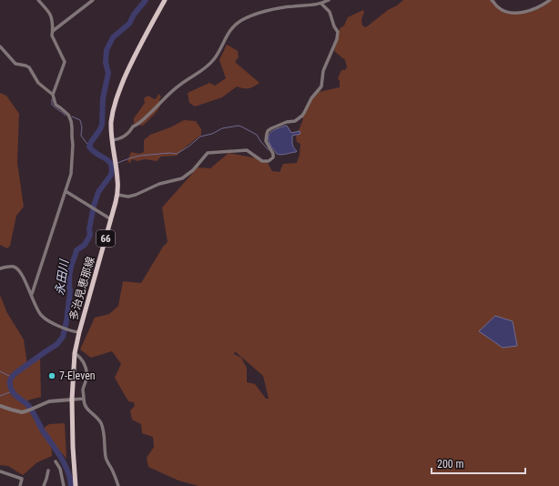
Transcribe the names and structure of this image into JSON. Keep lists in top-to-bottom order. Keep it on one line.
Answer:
{"streets":{"main road":["66","多治見恵那線"]},"water":["永田川"],"places":["7-Eleven"],"scale_bar":"200 m"}
